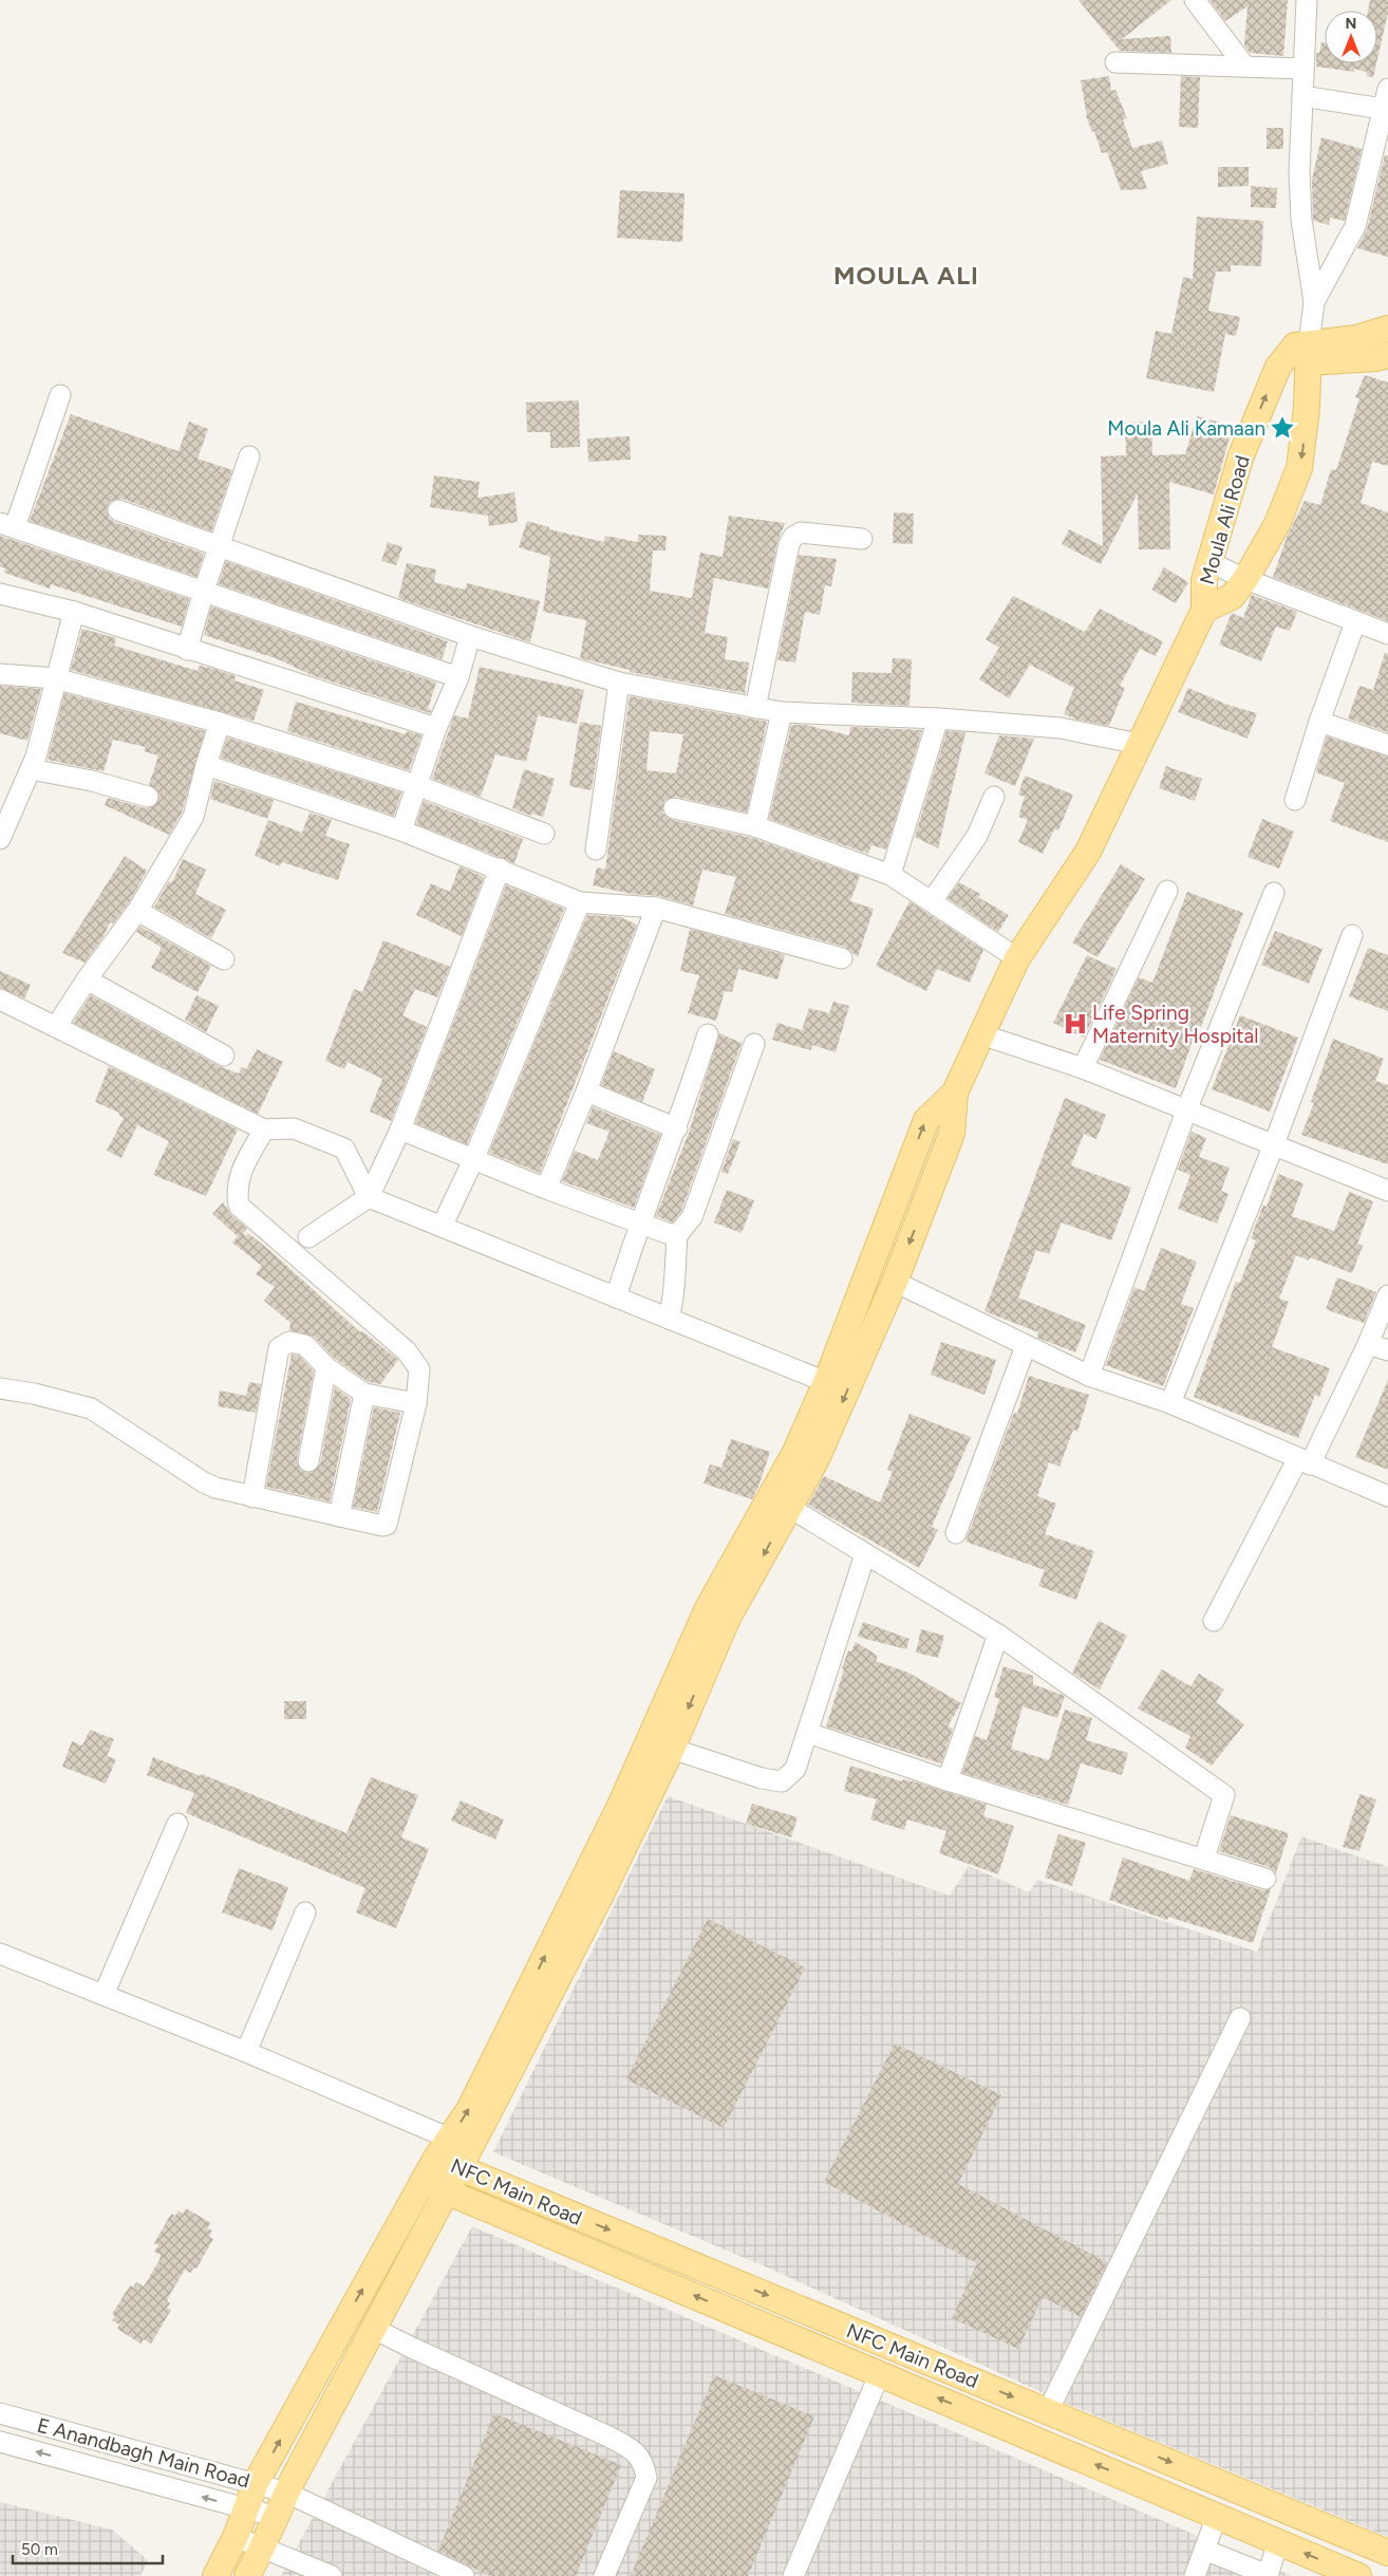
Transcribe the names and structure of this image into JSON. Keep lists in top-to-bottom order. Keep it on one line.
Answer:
{"streets":{"main road":["Moula Ali Road","NFC Main Road"],"street":["E Anandbagh Main Road"]},"one_way":["Moula Ali Road"],"districts":["MOULA ALI"],"places":{"place":["Moula Ali Kamaan"],"hospital":["Life Spring Maternity Hospital"]},"scale_bar":"50 m","north":"top"}
